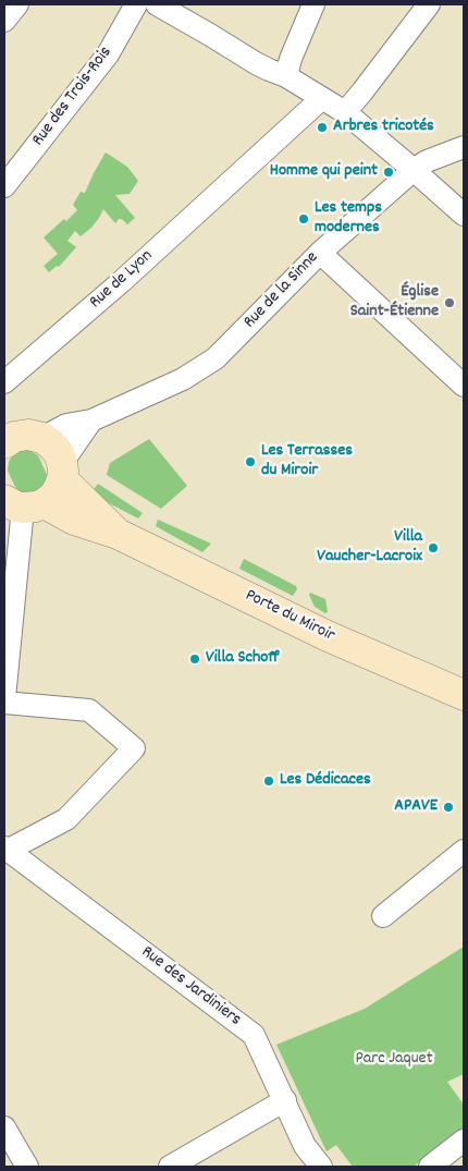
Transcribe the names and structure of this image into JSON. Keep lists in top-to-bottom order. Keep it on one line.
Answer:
{"streets":{"main road":["Porte du Miroir"],"street":["Rue des Trois-Rois","Rue de Lyon","Rue de la Sinne","Rue des Jardiniers"]},"crossings":[["Rue de la Sinne","Porte du Miroir"]],"parks":["Parc Jaquet"],"places":["Arbres tricotés","Homme qui peint","Les temps modernes","Église Saint-Étienne","Les Terrasses du Miroir","Villa Vaucher-Lacroix","Villa Schoff","Les Dédicaces","APAVE"]}
